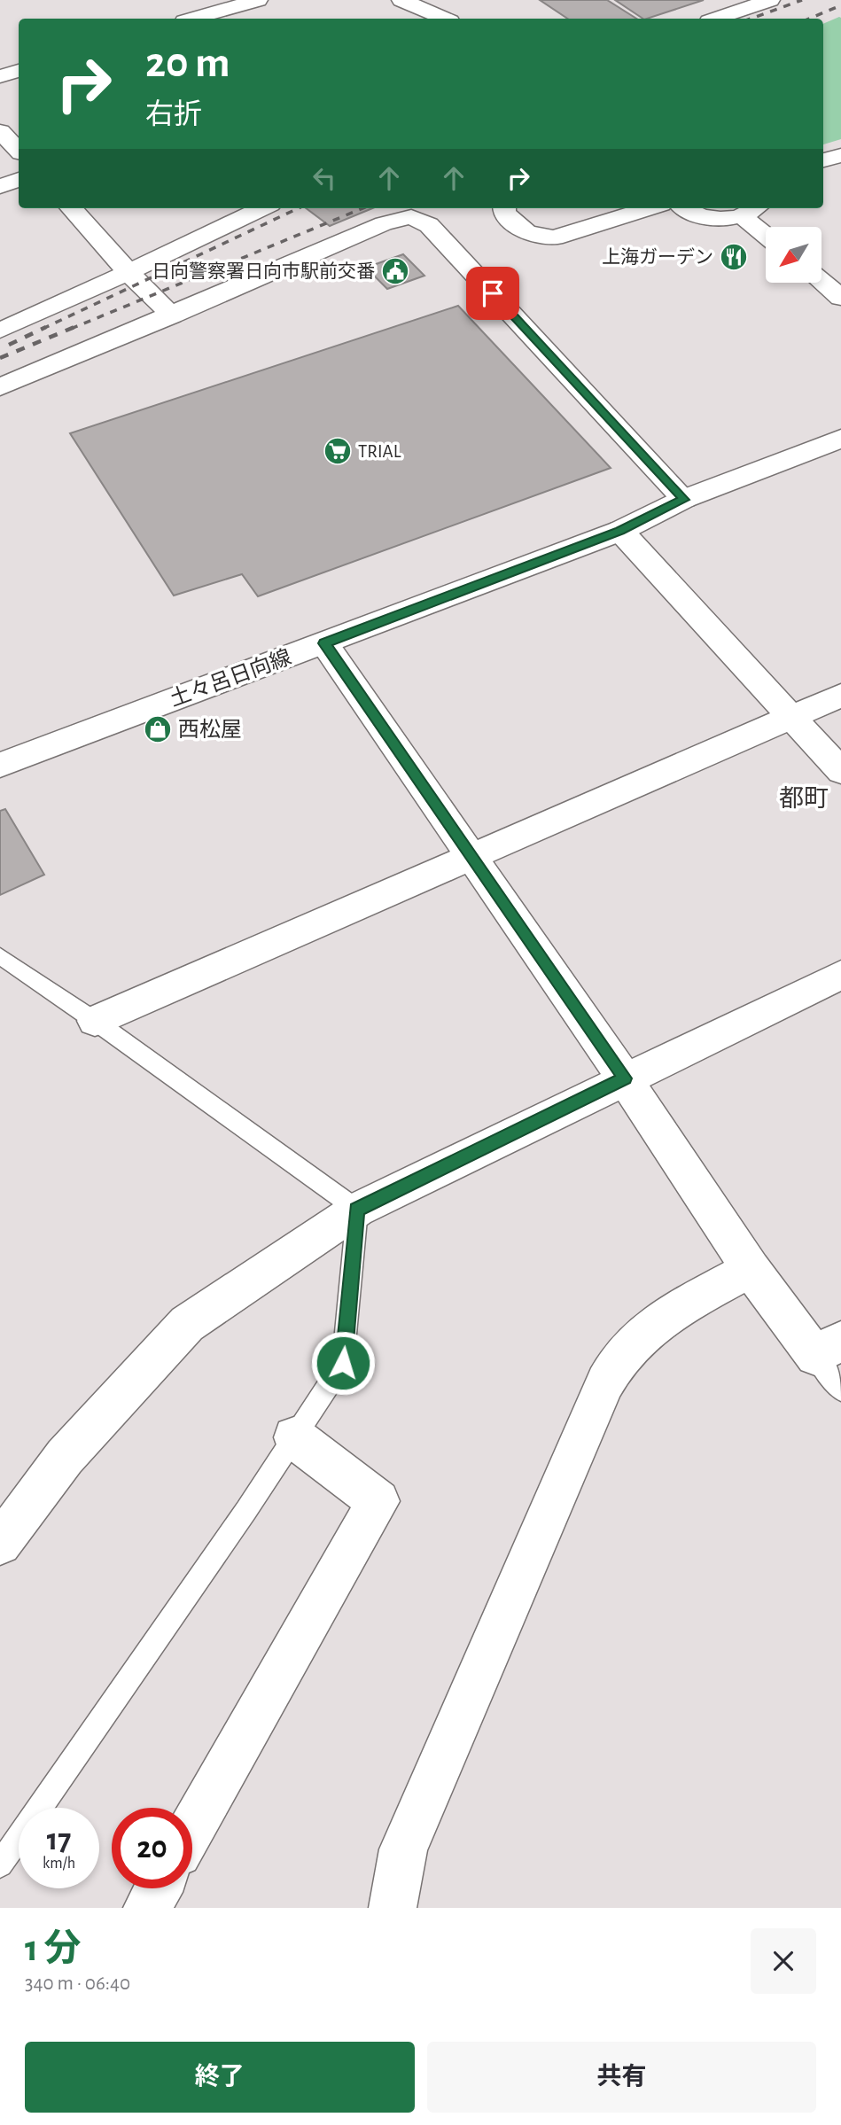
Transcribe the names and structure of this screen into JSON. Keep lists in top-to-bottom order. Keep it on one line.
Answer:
{"streets":{"street":["土々呂日向線"]},"districts":["都町"],"places":{"restaurant":["上海ガーデン"],"public building":["日向警察署日向市駅前交番"],"supermarket":["TRIAL"],"shop":["西松屋"]},"north":"bottom left","page":{"turn":["20 m","右折"],"speed":"17 km/h","limit":"20","heading":["1 分","340 m · 06:40"],"buttons":["終了","共有"]}}
